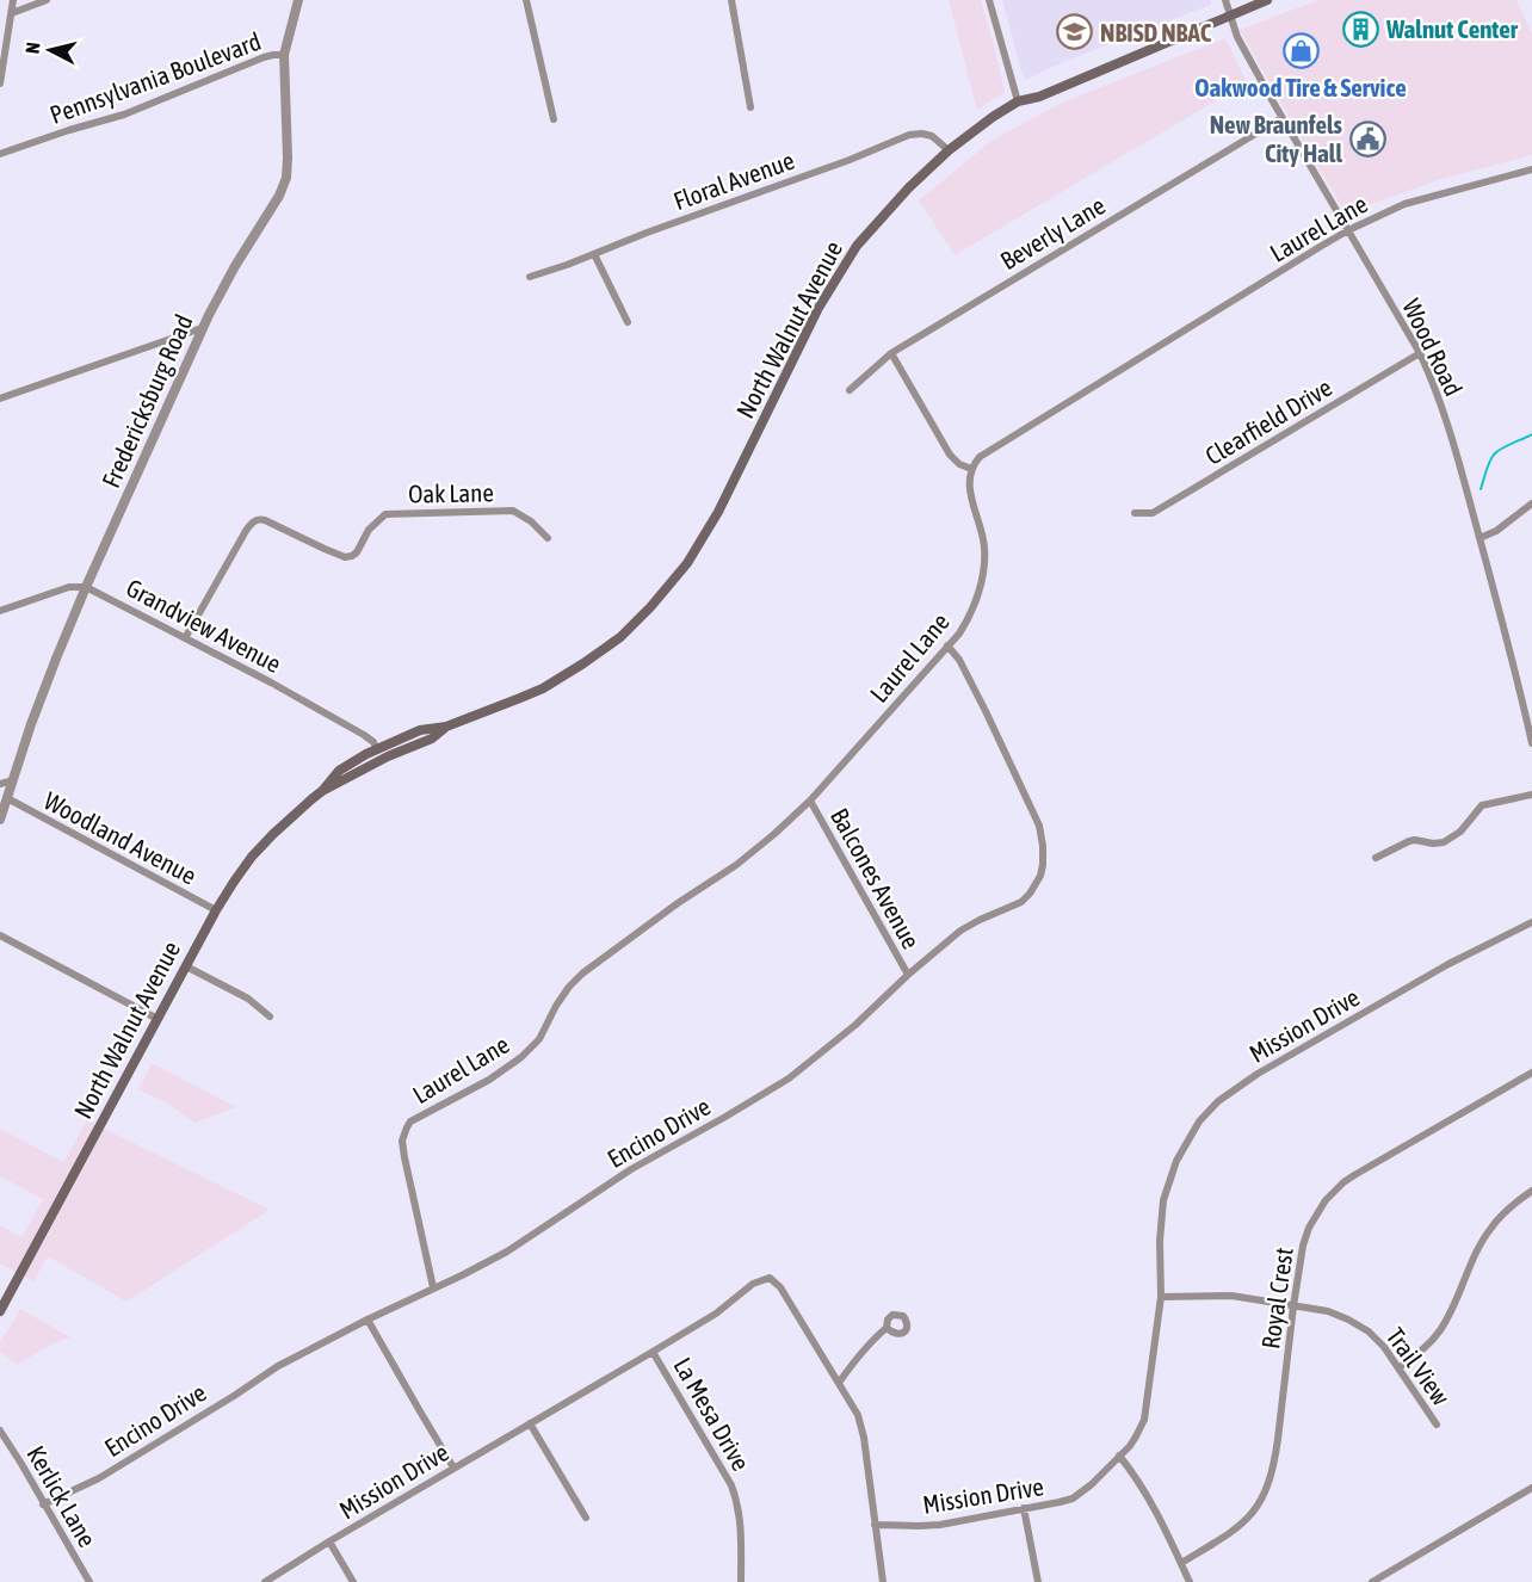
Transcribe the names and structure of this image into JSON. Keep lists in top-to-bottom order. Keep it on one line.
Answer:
{"streets":{"main road":["North Walnut Avenue"],"street":["Pennsylvania Boulevard","Floral Avenue","Laurel Lane","Beverly Lane","Wood Road","Fredericksburg Road","Clearfield Drive","Oak Lane","Grandview Avenue","Woodland Avenue","Balcones Avenue","Mission Drive","Encino Drive","Royal Crest","Trail View","La Mesa Drive","Kerlick Lane"]},"crossings":[["Pennsylvania Boulevard","Fredericksburg Road"],["Floral Avenue","North Walnut Avenue"],["Laurel Lane","Wood Road"],["Laurel Lane","Balcones Avenue"],["Laurel Lane","Encino Drive"],["Beverly Lane","Wood Road"],["North Walnut Avenue","Wood Road"],["North Walnut Avenue","Grandview Avenue"],["North Walnut Avenue","Woodland Avenue"],["Wood Road","Clearfield Drive"],["Fredericksburg Road","Grandview Avenue"],["Fredericksburg Road","Woodland Avenue"],["Oak Lane","Grandview Avenue"],["Balcones Avenue","Encino Drive"],["Mission Drive","Trail View"],["Mission Drive","La Mesa Drive"],["Encino Drive","Kerlick Lane"],["Royal Crest","Trail View"]],"places":{"building":["Walnut Center"],"school or university":["NBISD NBAC"],"shop":["Oakwood Tire & Service"],"public building":["New Braunfels City Hall"]},"north":"left"}
